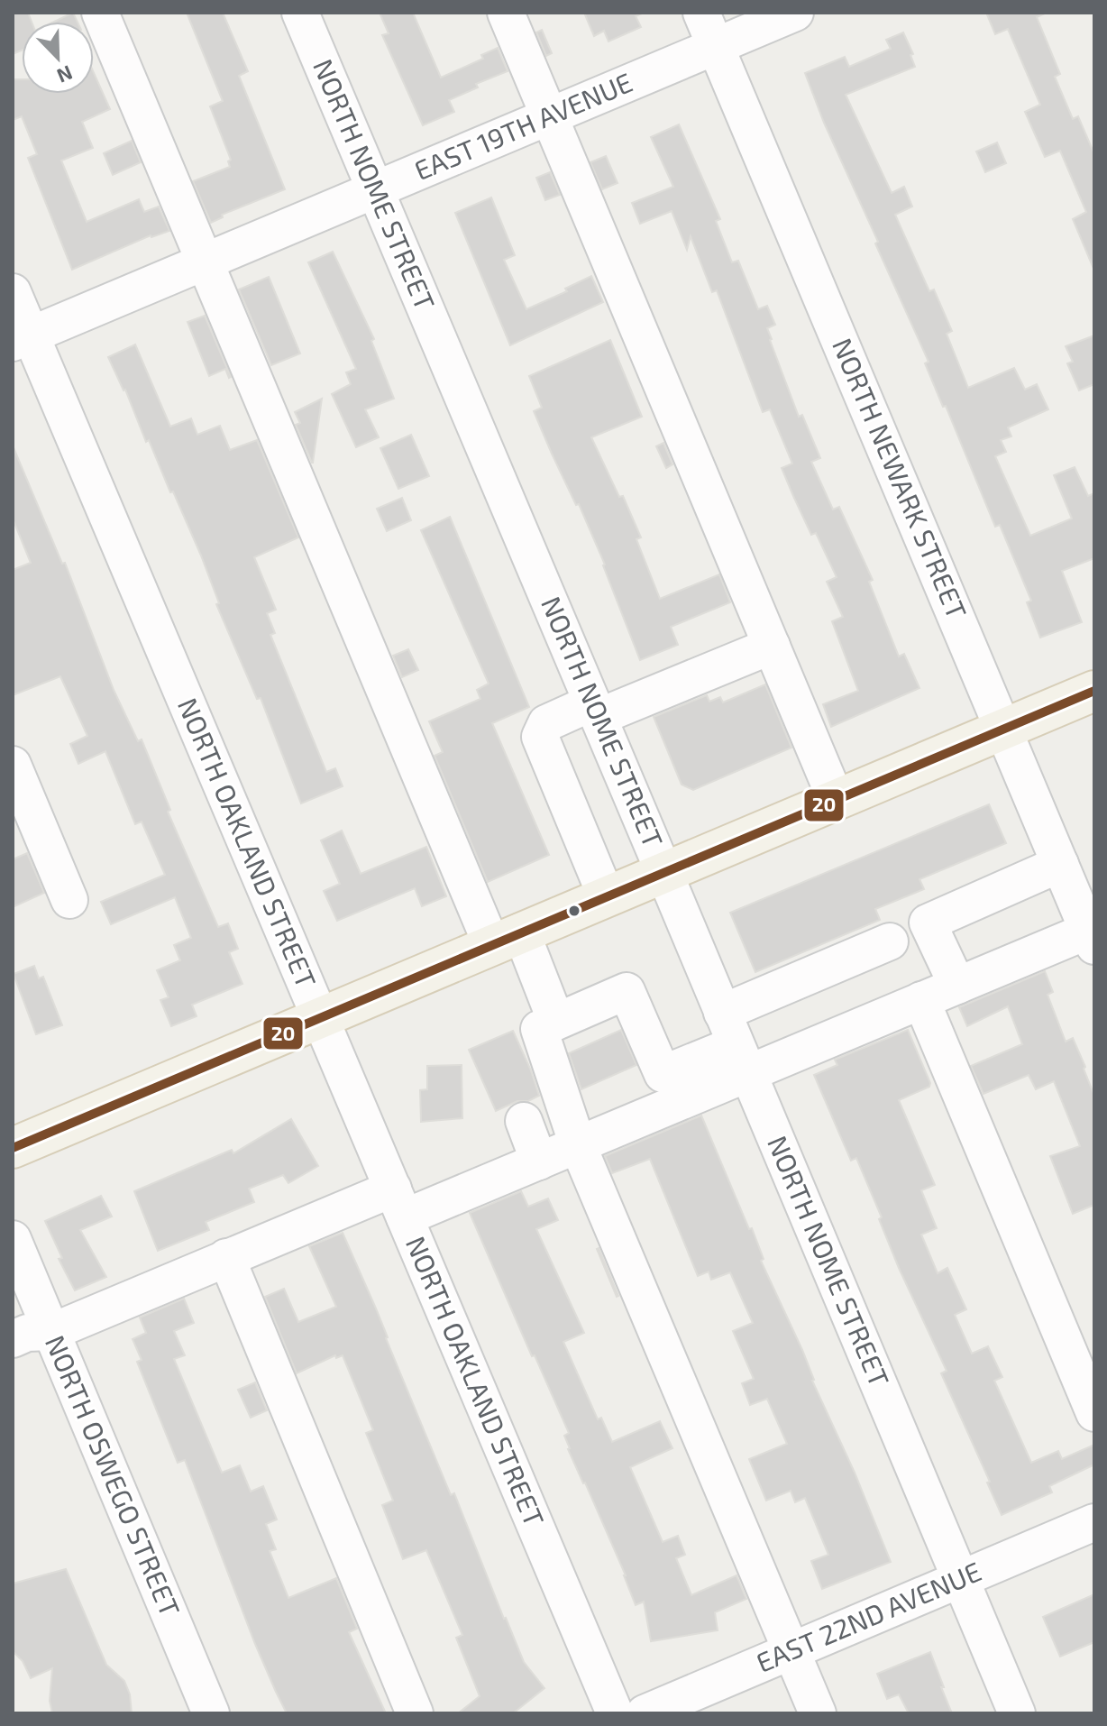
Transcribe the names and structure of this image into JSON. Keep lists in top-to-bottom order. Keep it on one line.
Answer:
{"streets":{"street":["EAST 19TH AVENUE","NORTH NOME STREET","NORTH NEWARK STREET","NORTH OAKLAND STREET","NORTH OSWEGO STREET","EAST 22ND AVENUE"]},"crossings":[["EAST 19TH AVENUE","NORTH NOME STREET"],["EAST 19TH AVENUE","NORTH NEWARK STREET"],["EAST 19TH AVENUE","NORTH OAKLAND STREET"],["NORTH NOME STREET","EAST 22ND AVENUE"]],"lines":["transit line 20"],"north":"bottom right"}
